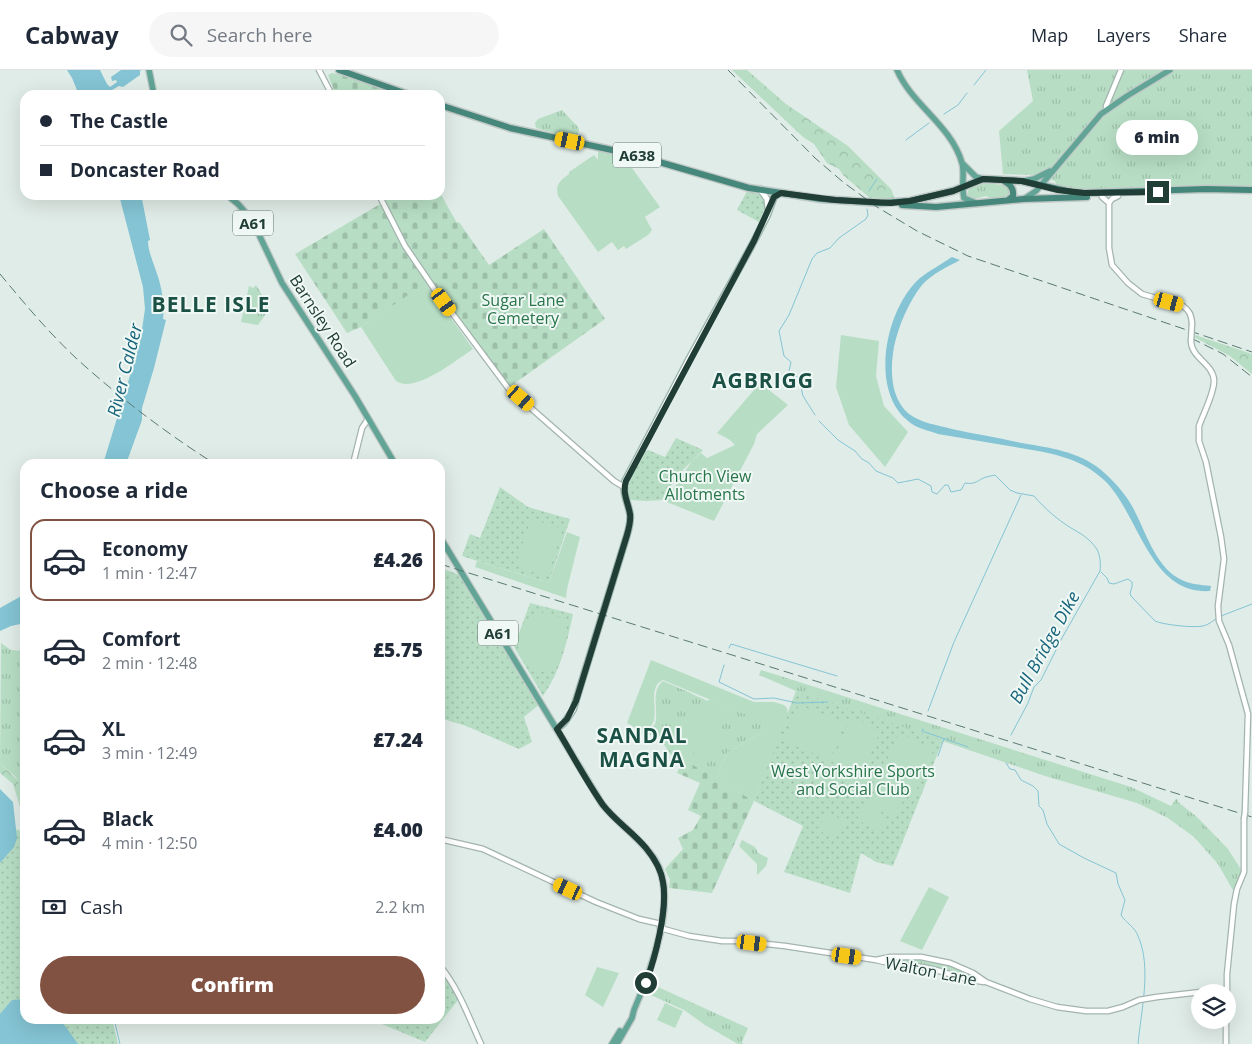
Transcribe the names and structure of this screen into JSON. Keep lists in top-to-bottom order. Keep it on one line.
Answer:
{"streets":{"highway":["A638"],"main road":["A61","Barnsley Road"],"street":["Walton Lane"]},"crossings":[["A61","Walton Lane"]],"districts":["BELLE ISLE","AGBRIGG","SANDAL MAGNA"],"water":["River Calder","Bull Bridge Dike"],"parks":["Sugar Lane Cemetery","Church View Allotments","West Yorkshire Sports and Social Club"],"page":{"header":"Cabway","search":"Search here","nav":["Map","Layers","Share"],"banner":["The Castle","Doncaster Road"],"bubble":"6 min","heading":"Choose a ride","list":[{"name":"Economy","note":"1 min · 12:47","value":"£4.26"},{"name":"Comfort","note":"2 min · 12:48","value":"£5.75"},{"name":"XL","note":"3 min · 12:49","value":"£7.24"},{"name":"Black","note":"4 min · 12:50","value":"£4.00"}],"pay":["Cash","2.2 km"],"buttons":"Confirm"}}
